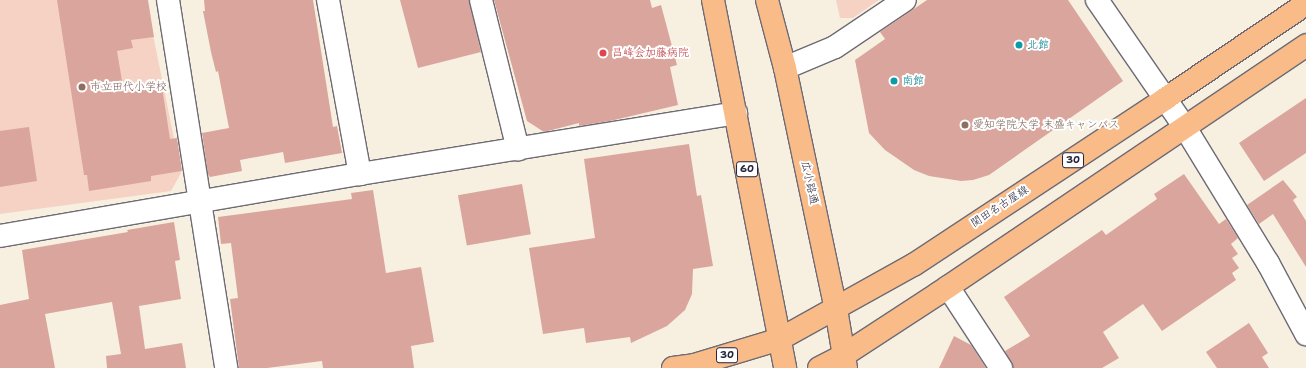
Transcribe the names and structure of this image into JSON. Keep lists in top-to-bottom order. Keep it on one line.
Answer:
{"streets":{"main road":["30","60","広小路通","関田名古屋線"]},"crossings":[["60","関田名古屋線"],["広小路通","関田名古屋線"]],"places":["北館","昌峰会加藤病院","南館","市立田代小学校","愛知学院大学 末盛キャンパス"]}
